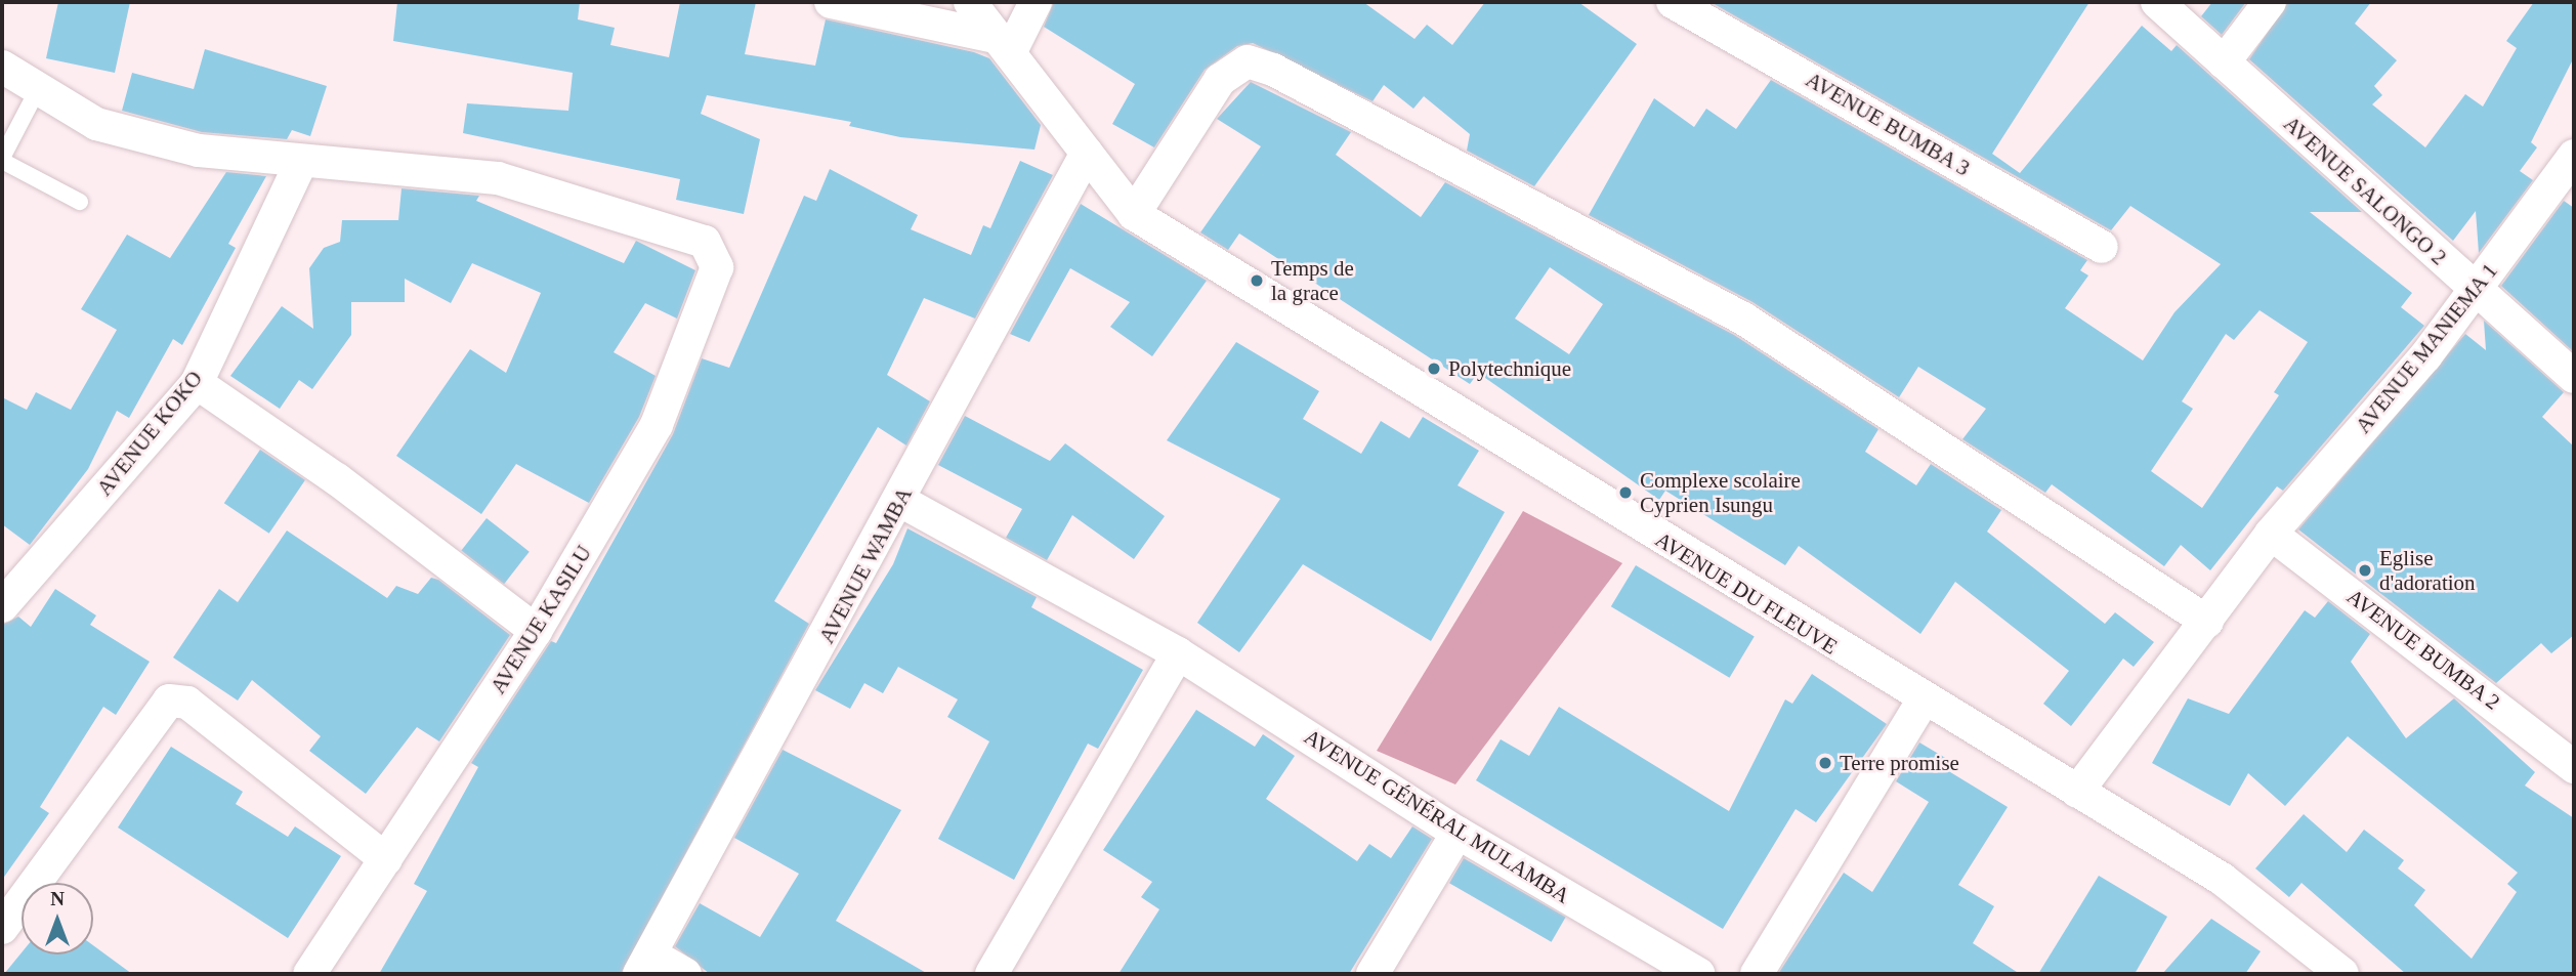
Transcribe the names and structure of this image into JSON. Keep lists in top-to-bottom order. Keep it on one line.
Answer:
{"streets":{"street":["AVENUE BUMBA 3","AVENUE SALONGO 2","AVENUE MANIEMA 1","AVENUE KOKO","AVENUE WAMBA","AVENUE DU FLEUVE","AVENUE KASILU","AVENUE BUMBA 2","AVENUE GÉNÉRAL MULAMBA"]},"crossings":[["AVENUE SALONGO 2","AVENUE MANIEMA 1"],["AVENUE MANIEMA 1","AVENUE DU FLEUVE"],["AVENUE MANIEMA 1","AVENUE BUMBA 2"],["AVENUE KOKO","AVENUE KASILU"],["AVENUE WAMBA","AVENUE DU FLEUVE"],["AVENUE WAMBA","AVENUE GÉNÉRAL MULAMBA"]],"places":["Temps de la grace","Polytechnique","Complexe scolaire Cyprien Isungu","Eglise d'adoration","Terre promise"],"north":"top"}
